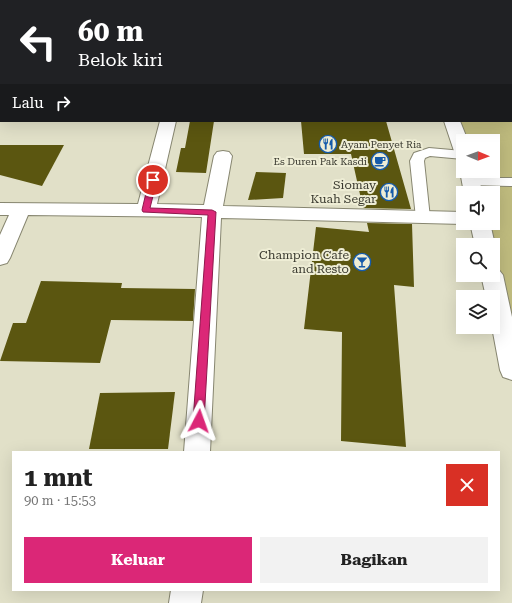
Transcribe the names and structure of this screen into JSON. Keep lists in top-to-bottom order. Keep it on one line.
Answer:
{"places":{"restaurant":["Ayam Penyet Ria","Siomay Kuah Segar"],"cafe":["Es Duren Pak Kasdi"],"bar":["Champion Cafe and Resto"]},"north":"right","page":{"turn":["60 m","Belok kiri"],"then":"Lalu","heading":["1 mnt","90 m · 15:53"],"buttons":["Keluar","Bagikan"]}}
